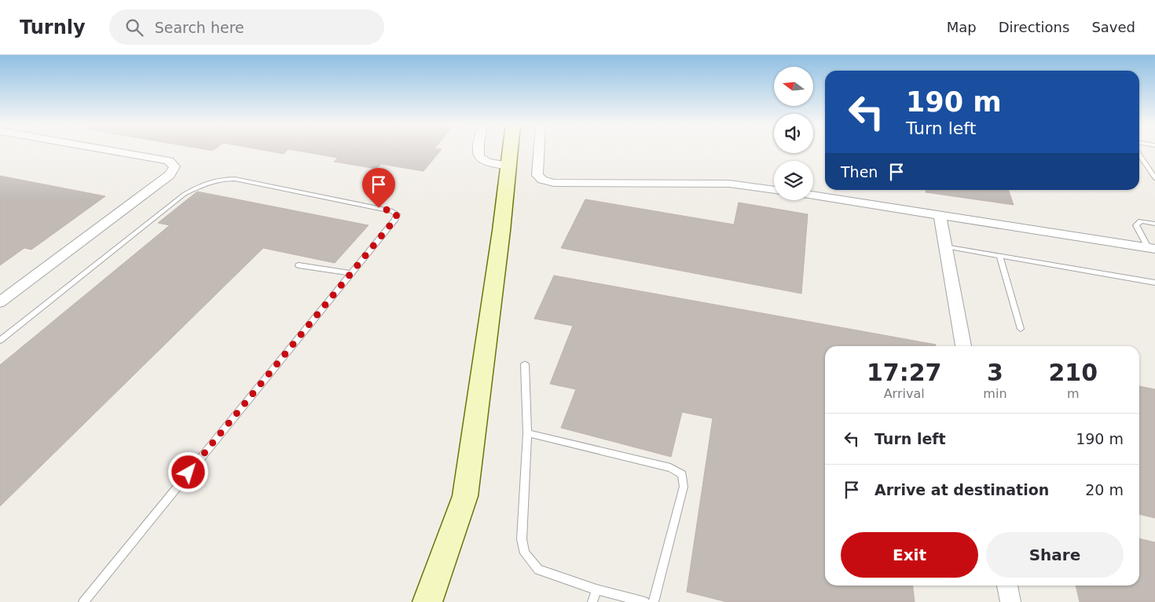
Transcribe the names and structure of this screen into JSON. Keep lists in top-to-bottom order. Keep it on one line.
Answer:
{"north":"left","page":{"header":"Turnly","search":"Search here","nav":["Map","Directions","Saved"],"turn":["190 m","Turn left"],"then":"Then","eta":["17:27","Arrival","3","min","210","m"],"list":[{"name":"Turn left","value":"190 m"},{"name":"Arrive at destination","value":"20 m"}],"buttons":["Exit","Share"]}}
